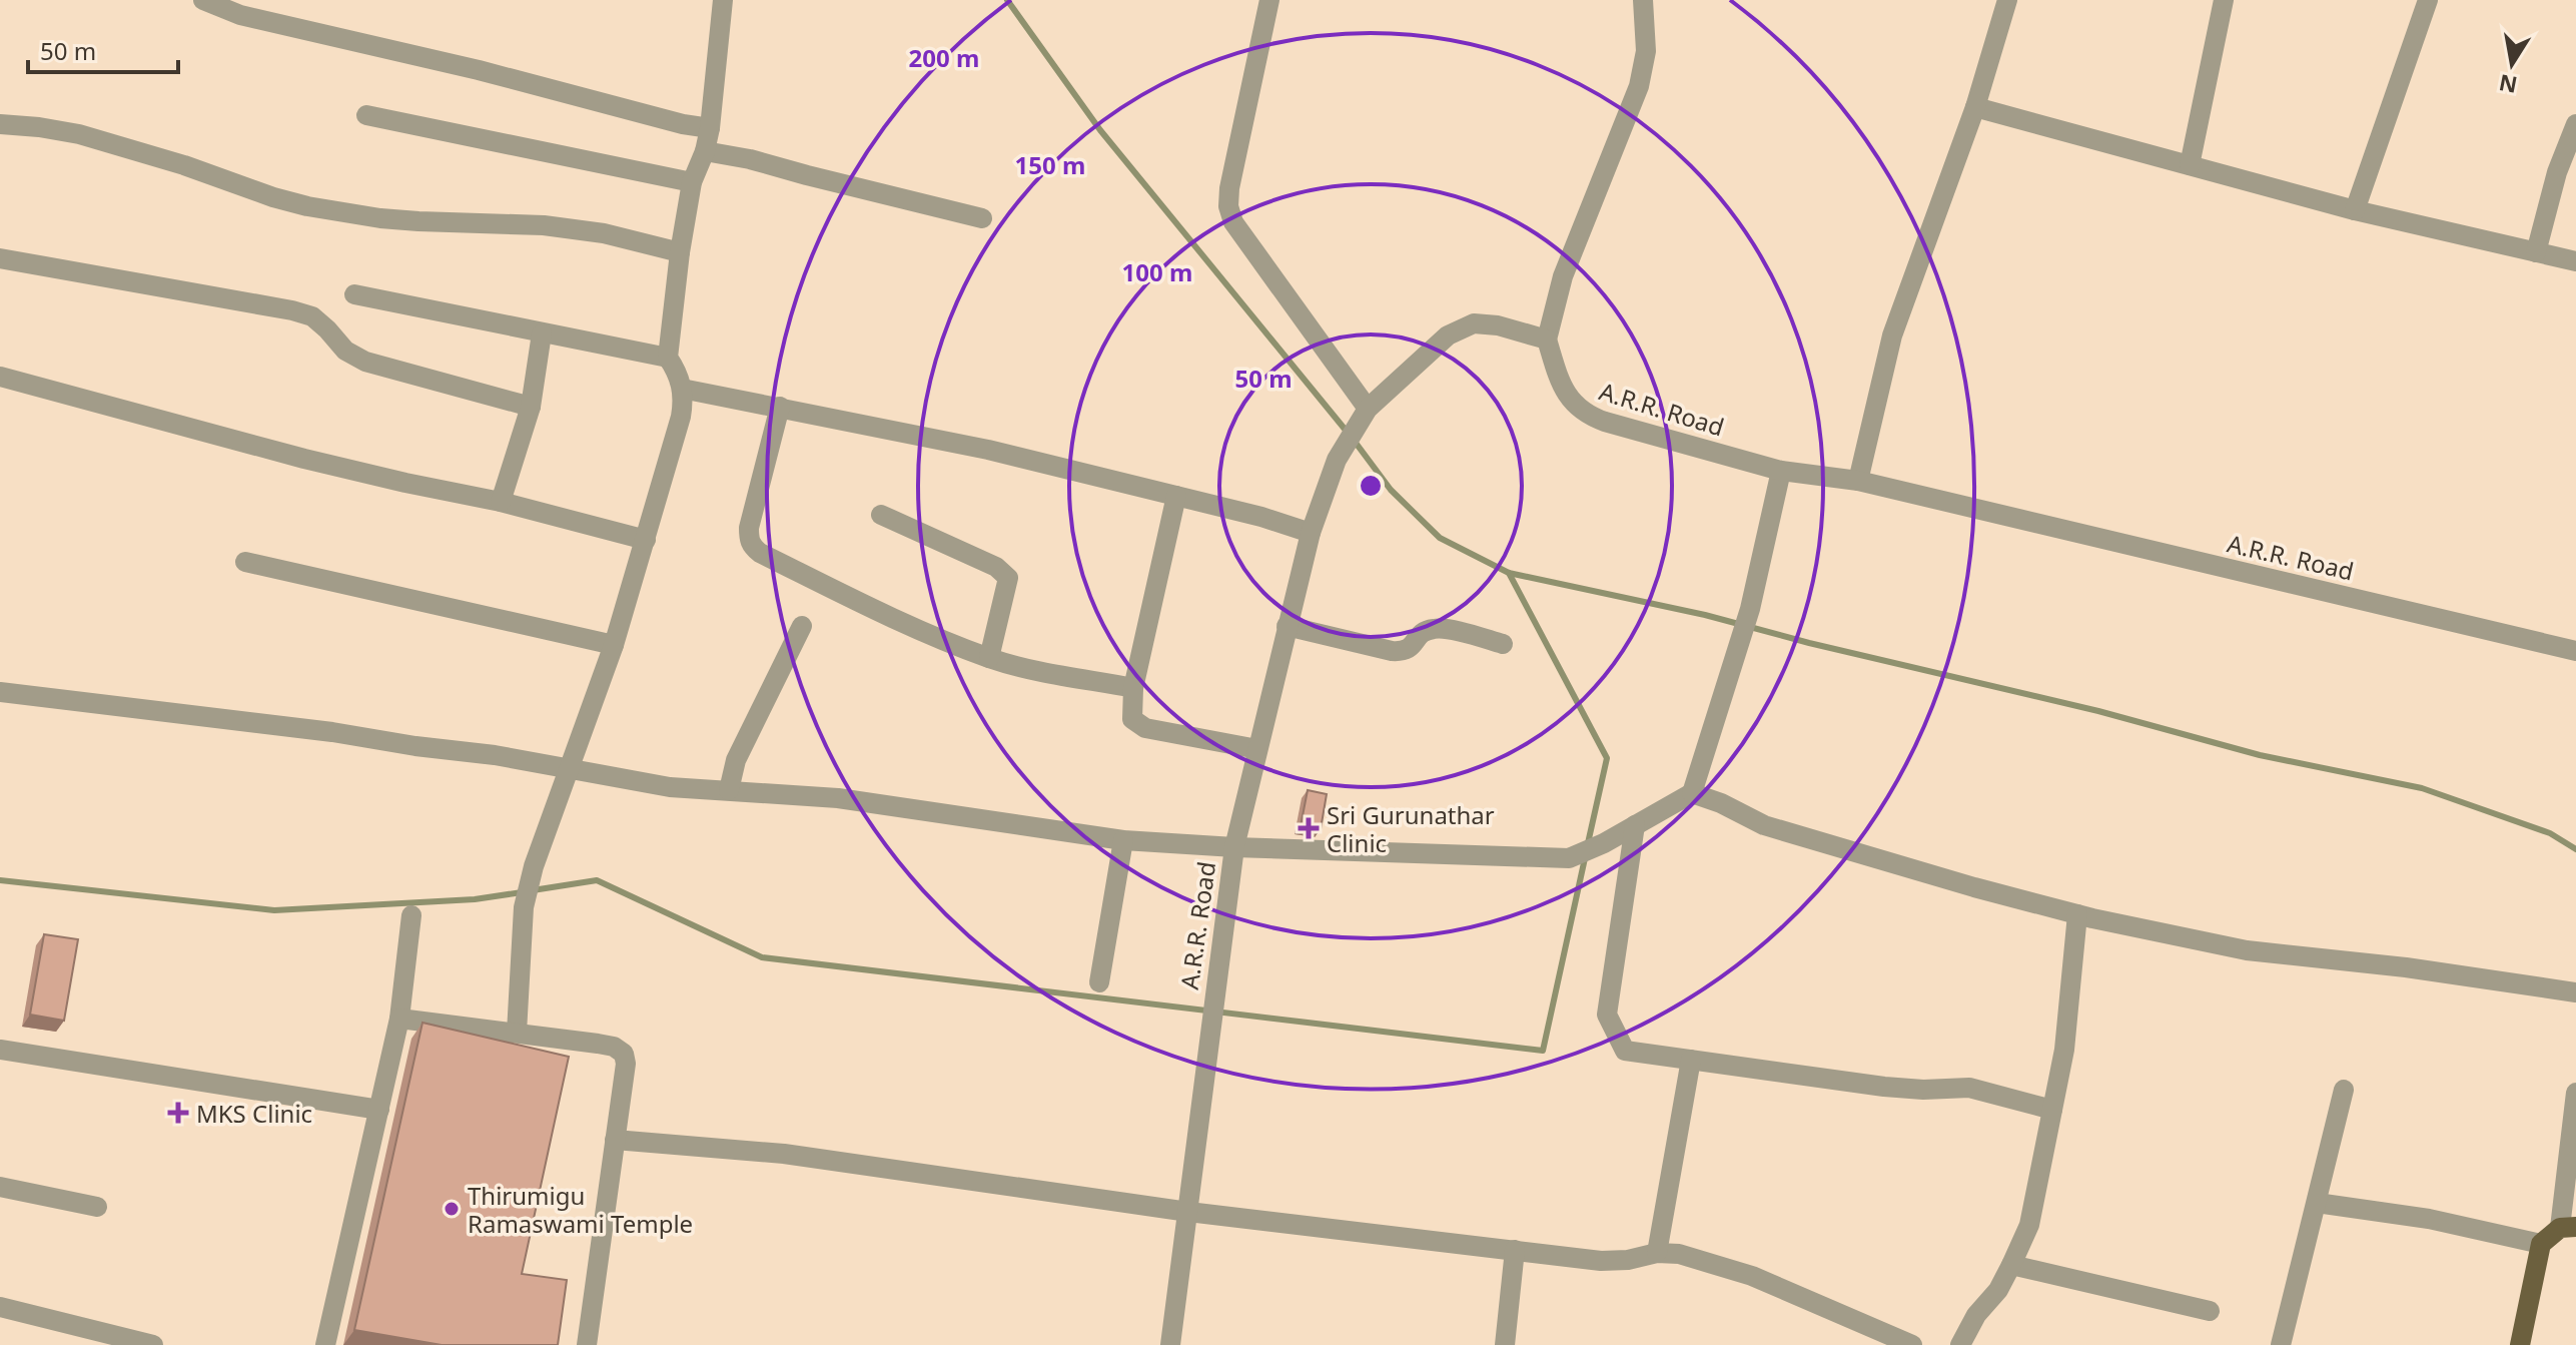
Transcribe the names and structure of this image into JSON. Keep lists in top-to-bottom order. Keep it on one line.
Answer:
{"streets":{"street":["A.R.R. Road"]},"places":{"health":["Sri Gurunathar Clinic","MKS Clinic"],"other":["Thirumigu Ramaswami Temple"]},"scale_bar":"50 m","north":"bottom","rings":["200 m","150 m","100 m","50 m"]}
